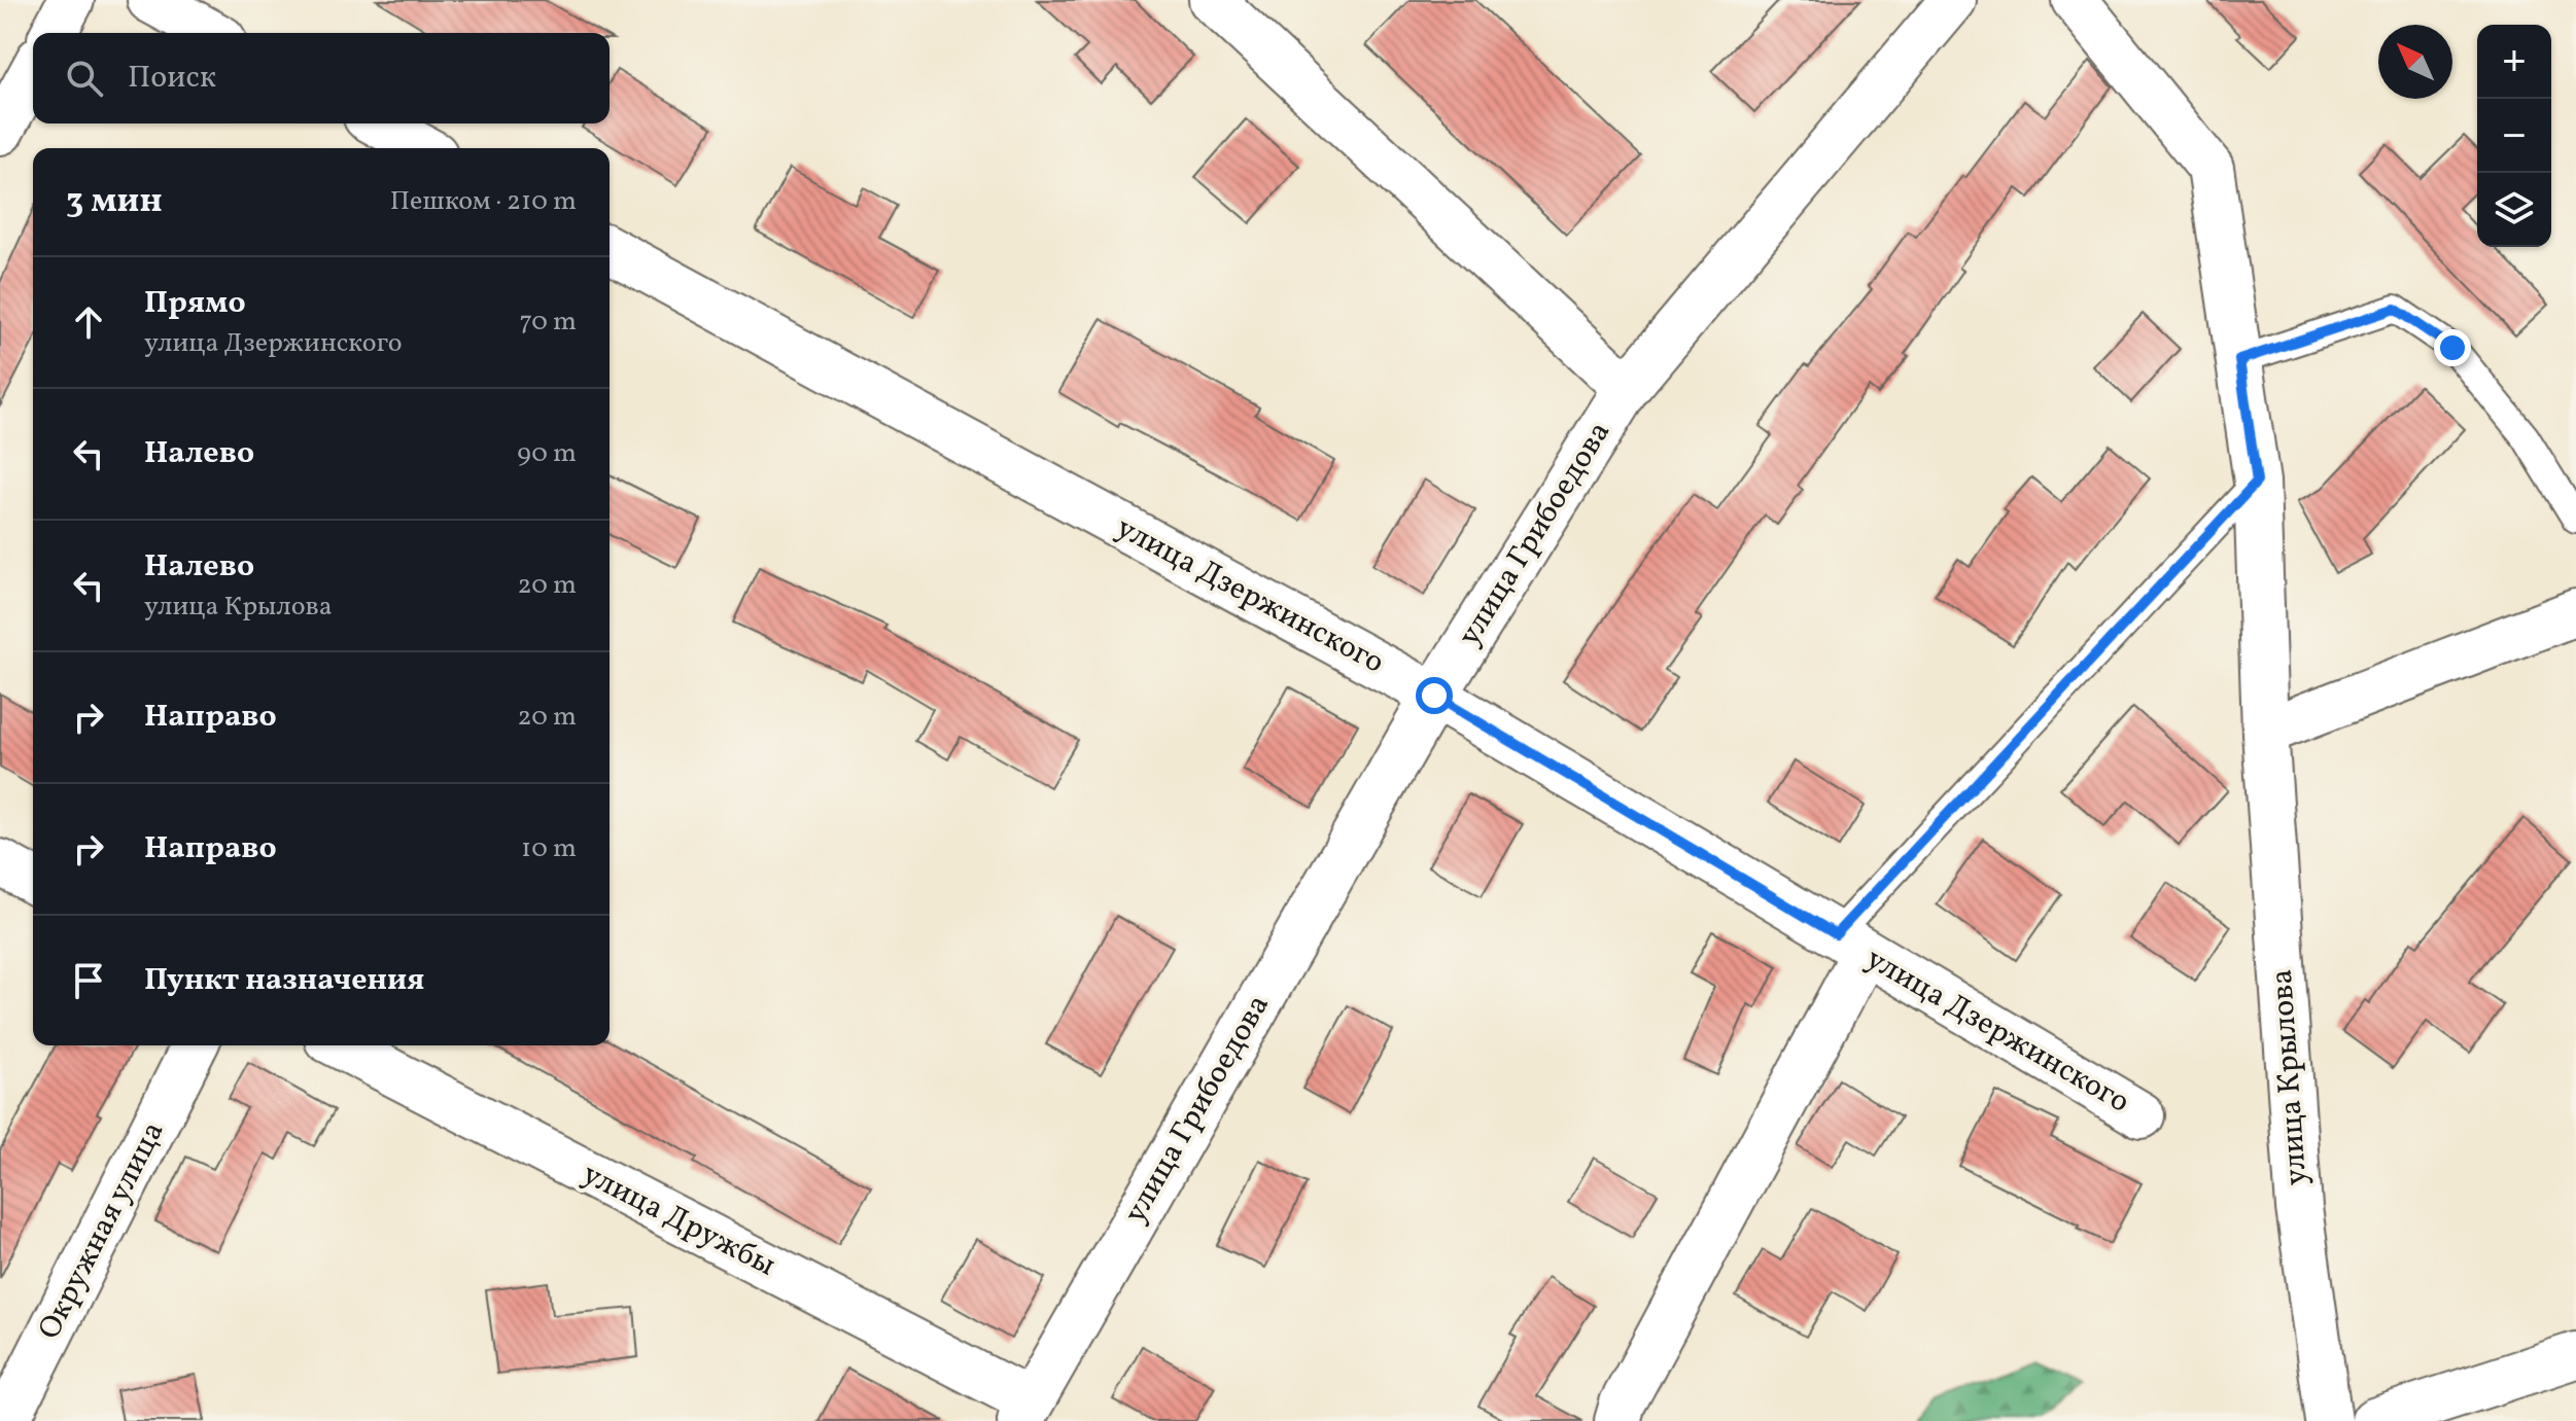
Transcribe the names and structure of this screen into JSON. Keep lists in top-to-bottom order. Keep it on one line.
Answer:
{"streets":{"main road":["улица Грибоедова","улица Дзержинского","улица Крылова","улица Дружбы","Окружная улица"]},"crossings":[["улица Грибоедова","улица Дзержинского"],["улица Грибоедова","улица Дружбы"]],"north":"top left","page":{"map_buttons":["+","−"],"search":"Поиск","heading":["3 мин","Пешком · 210 m"],"list":[["Прямо","улица Дзержинского","70 m"],["Налево","90 m"],["Налево","улица Крылова","20 m"],["Направо","20 m"],["Направо","10 m"],"Пункт назначения"]}}
